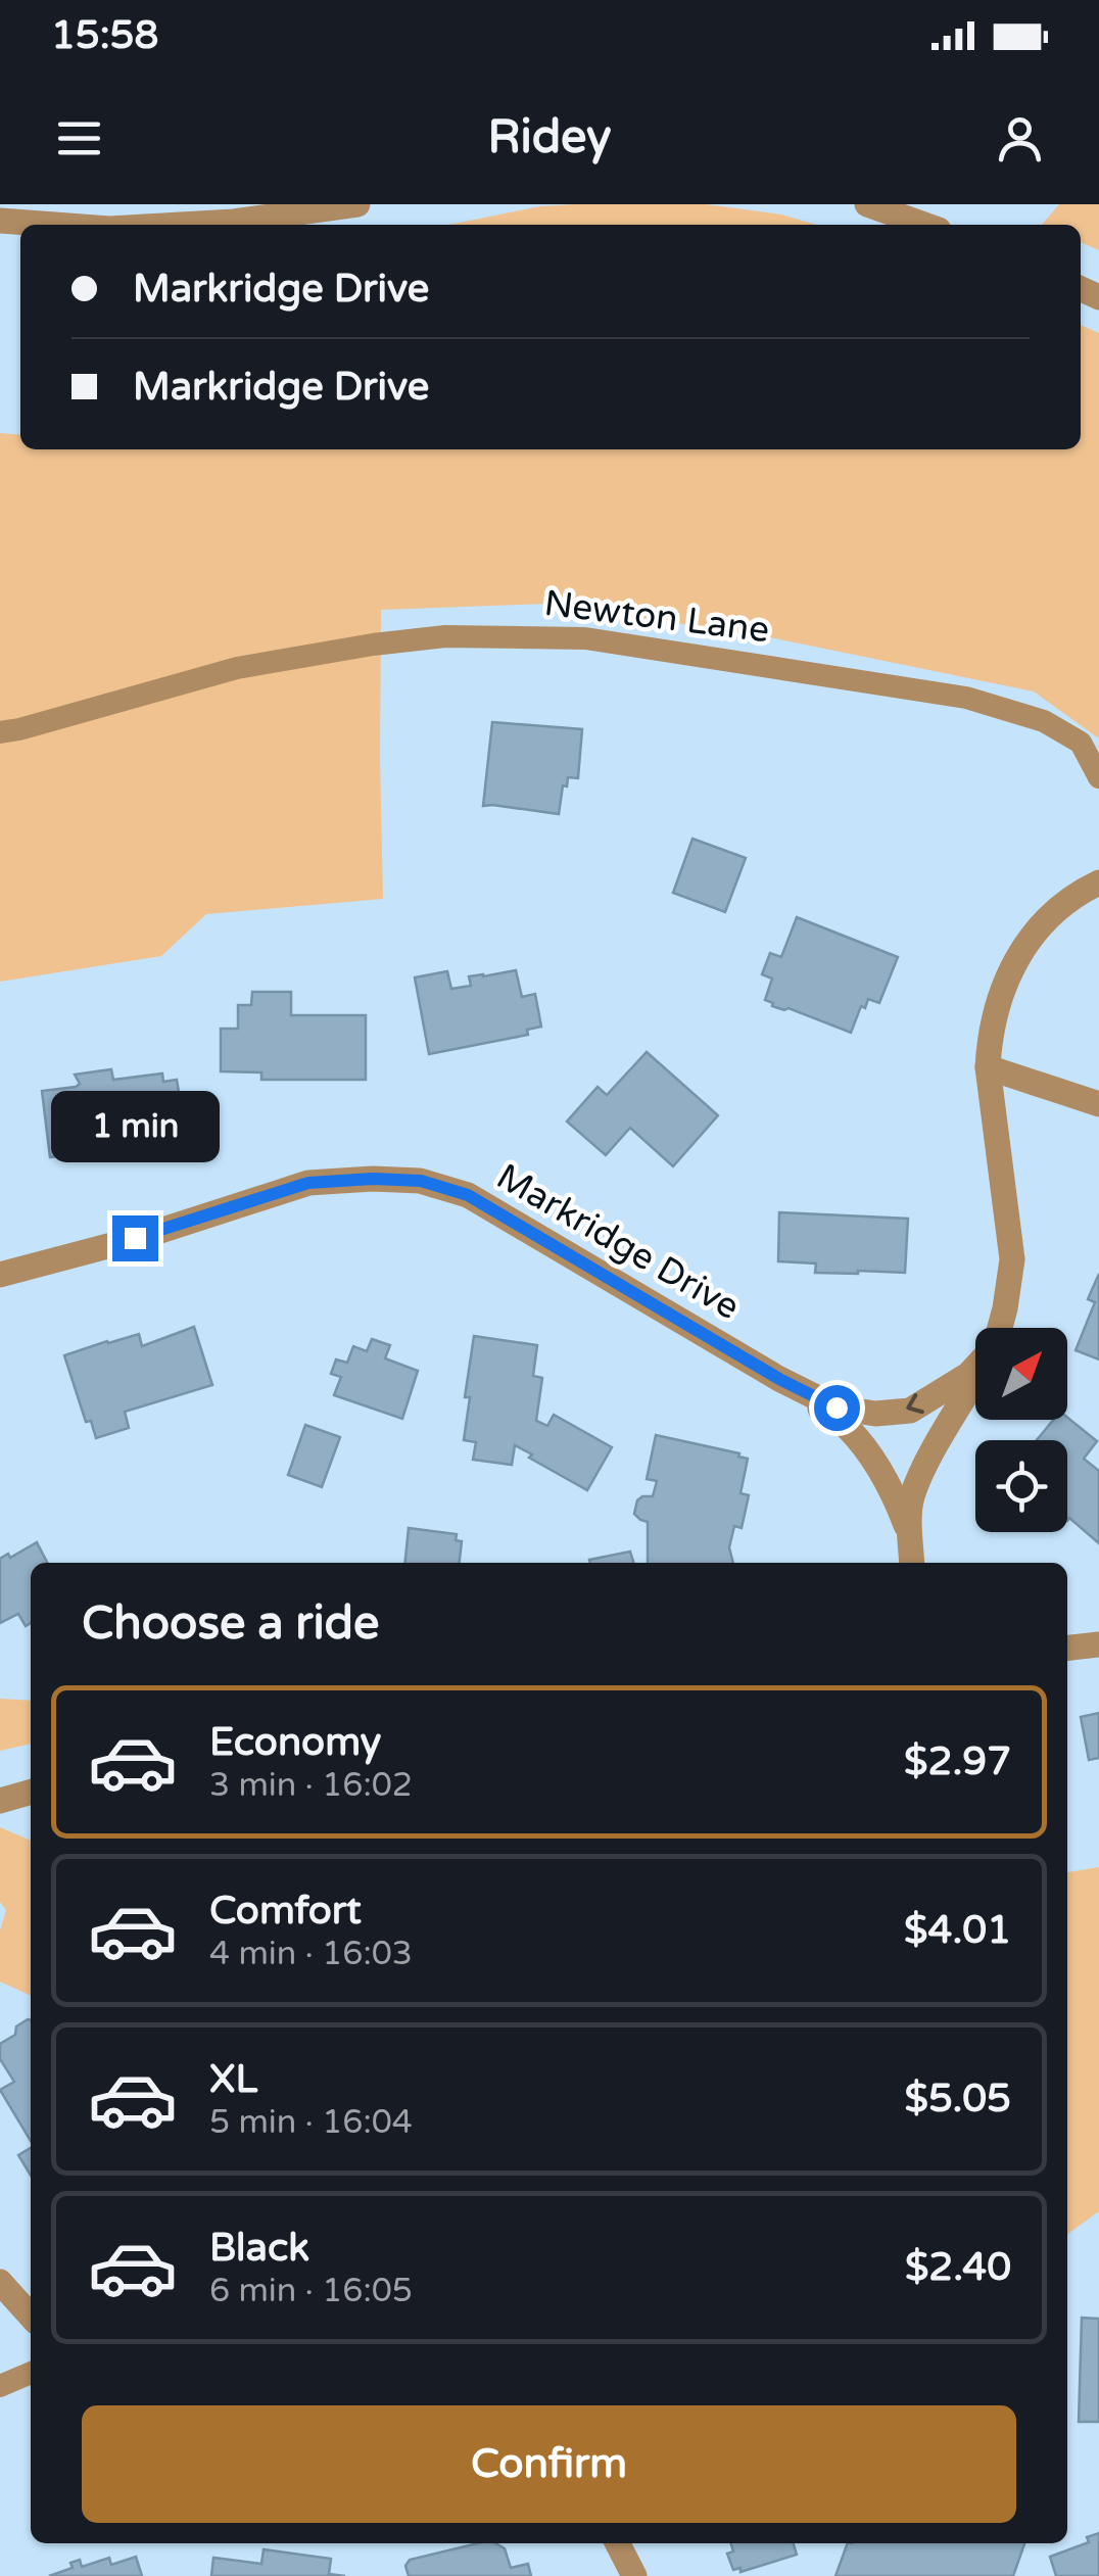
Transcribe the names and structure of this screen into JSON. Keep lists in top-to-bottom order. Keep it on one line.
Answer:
{"streets":{"street":["Markridge Drive"],"lane":["Newton Lane"]},"north":"top right","page":{"status":"15:58","header":"Ridey","banner":["Markridge Drive","Markridge Drive"],"bubble":"1 min","heading":"Choose a ride","list":[{"name":"Economy","note":"3 min · 16:02","value":"$2.97"},{"name":"Comfort","note":"4 min · 16:03","value":"$4.01"},{"name":"XL","note":"5 min · 16:04","value":"$5.05"},{"name":"Black","note":"6 min · 16:05","value":"$2.40"}],"buttons":"Confirm"}}
